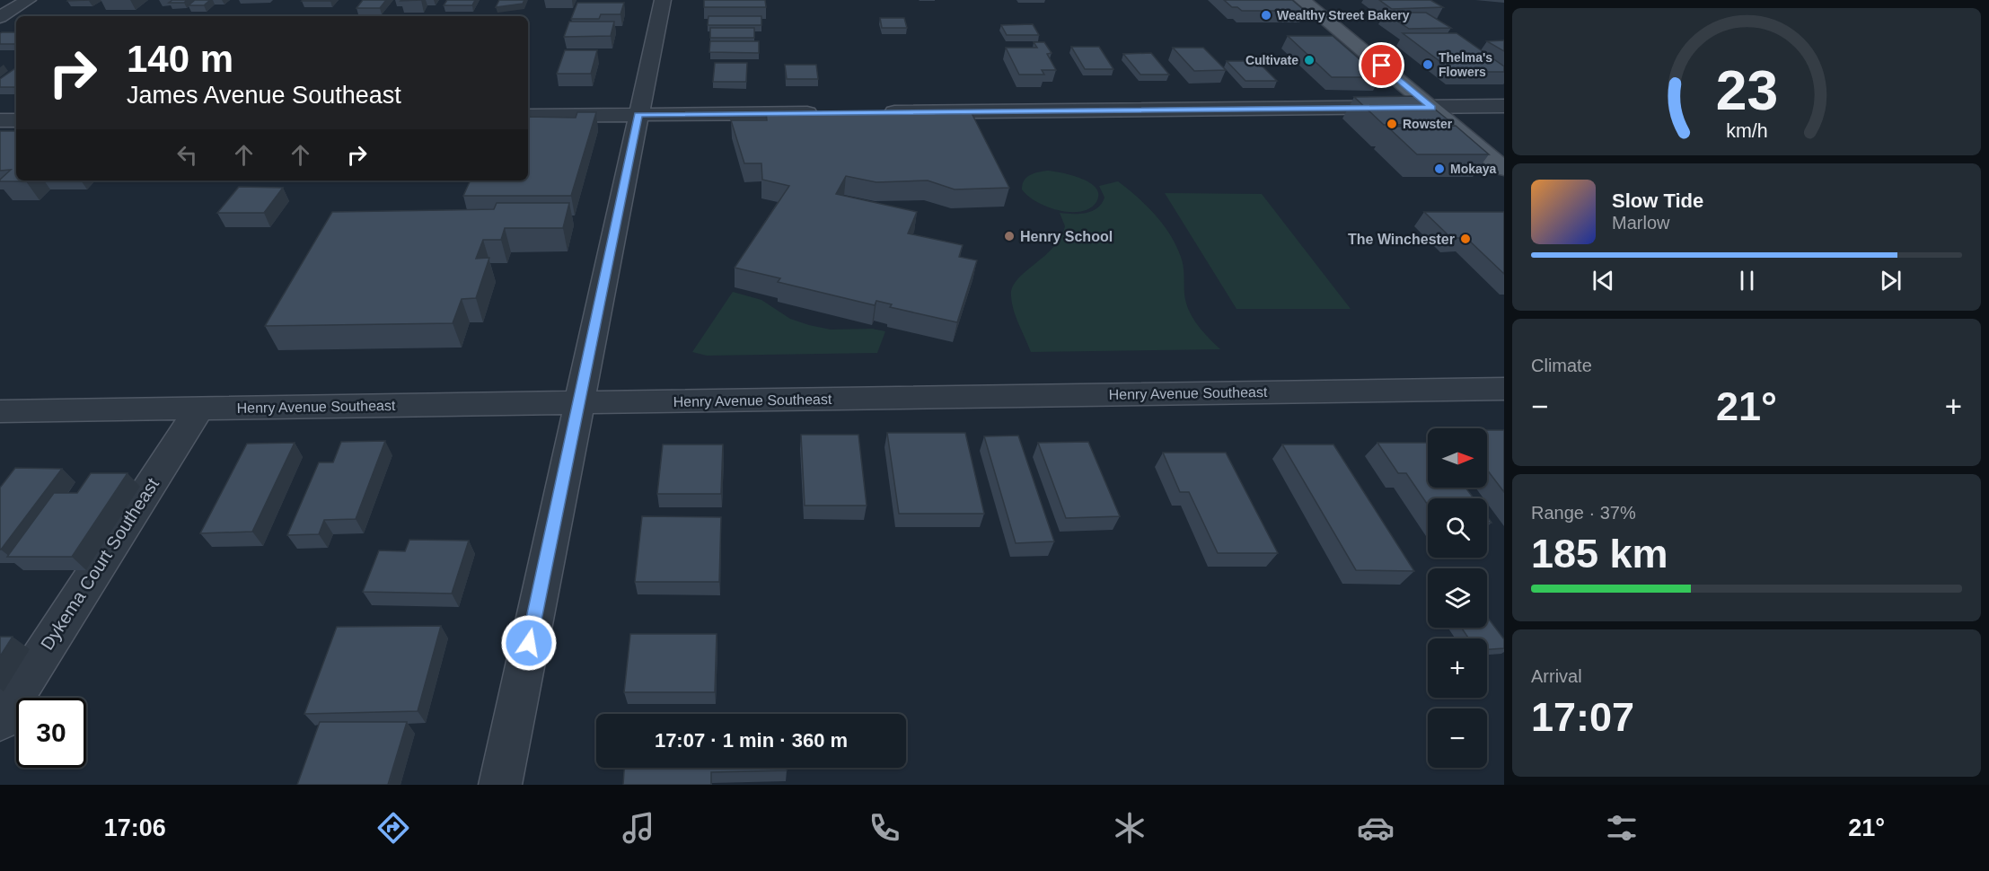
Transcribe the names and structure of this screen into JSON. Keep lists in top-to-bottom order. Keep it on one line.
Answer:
{"streets":{"street":["Henry Avenue Southeast","Dykema Court Southeast"]},"crossings":[["Henry Avenue Southeast","Dykema Court Southeast"]],"places":["Wealthy Street Bakery","Cultivate","Thelma's Flowers","Rowster","Mokaya","Henry School","The Winchester"],"north":"right","page":{"turn":["140 m","James Avenue Southeast"],"song":["Slow Tide","Marlow"],"tile":["Climate",["Range · 37%","185 km"],["Arrival","17:07"]],"heat":["−","21°","+"],"map_buttons":["+","−"],"limit":"30","trip":"17:07 · 1 min · 360 m","tabs":["17:06","21°"],"gauge":["23","km/h"]}}
